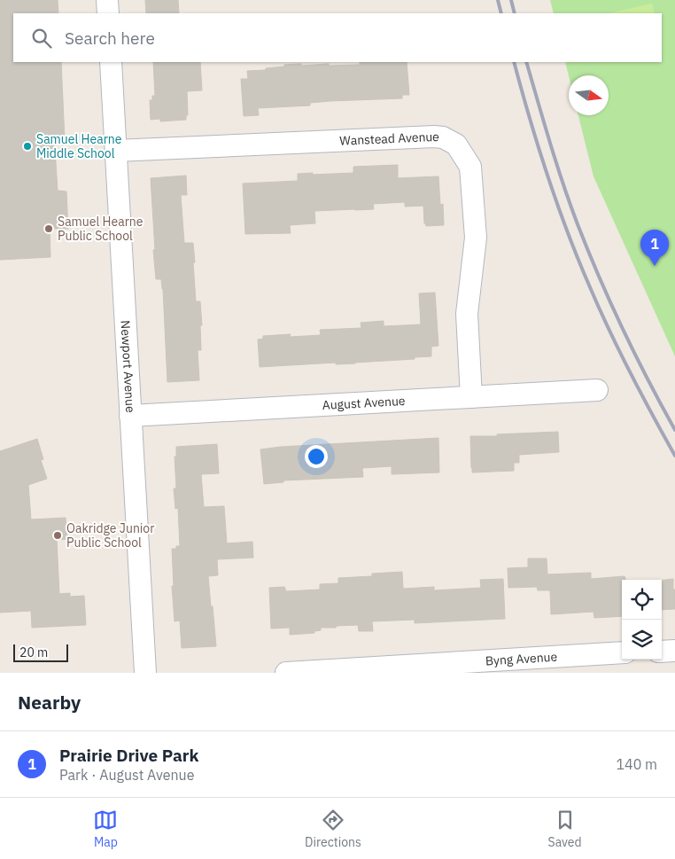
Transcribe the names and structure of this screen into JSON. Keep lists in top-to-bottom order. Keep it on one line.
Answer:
{"streets":{"street":["Wanstead Avenue","Newport Avenue","August Avenue","Byng Avenue"]},"crossings":[["Wanstead Avenue","Newport Avenue"],["Wanstead Avenue","August Avenue"],["Newport Avenue","August Avenue"]],"places":["Samuel Hearne Middle School","Samuel Hearne Public School","Oakridge Junior Public School"],"scale_bar":"20 m","north":"right","page":{"search":"Search here","pins":"1","scale":"20 m","heading":"Nearby","list":[{"mark":"1","name":"Prairie Drive Park","note":"Park · August Avenue","value":"140 m"}],"nav":["Map","Directions","Saved"]}}
